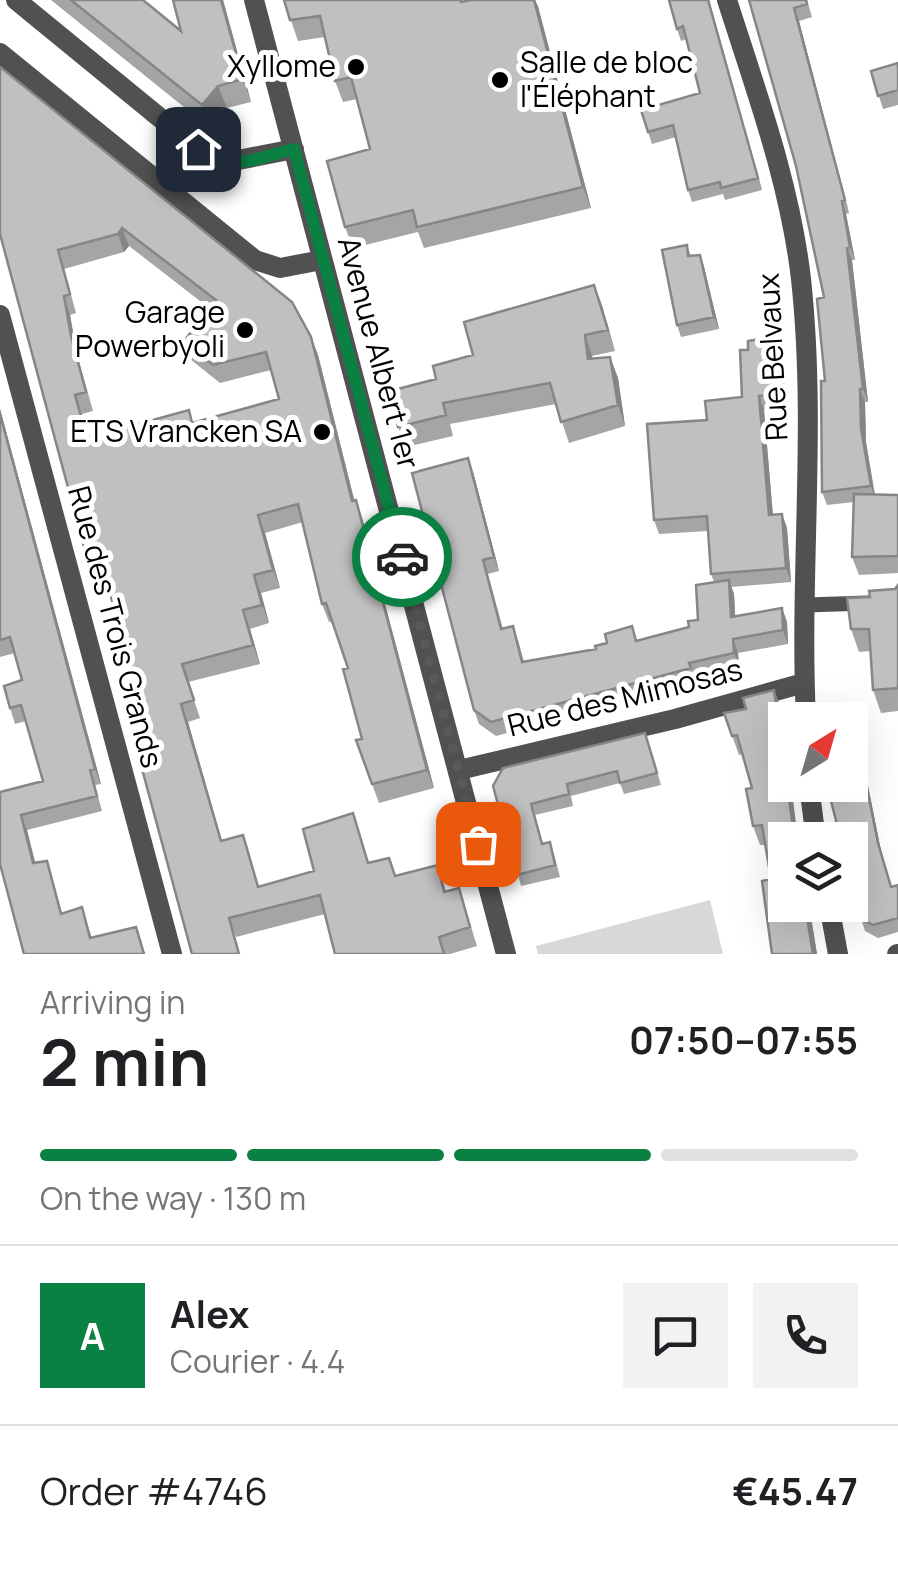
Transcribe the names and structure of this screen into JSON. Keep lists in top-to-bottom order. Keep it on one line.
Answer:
{"streets":{"street":["Avenue Albert 1er","Rue Belvaux","Rue des Trois Grands","Rue des Mimosas"]},"crossings":[["Avenue Albert 1er","Rue des Mimosas"],["Rue Belvaux","Rue des Mimosas"]],"places":["Xyllome","Salle de bloc l'Éléphant","Garage Powerbyoli","ETS Vrancken SA"],"north":"top right","page":{"heading":["2 min","Arriving in","07:50–07:55"],"panel":["Alex","Courier · 4.4","Order #4746","€45.47"],"bar":"On the way · 130 m","round":"A"}}
